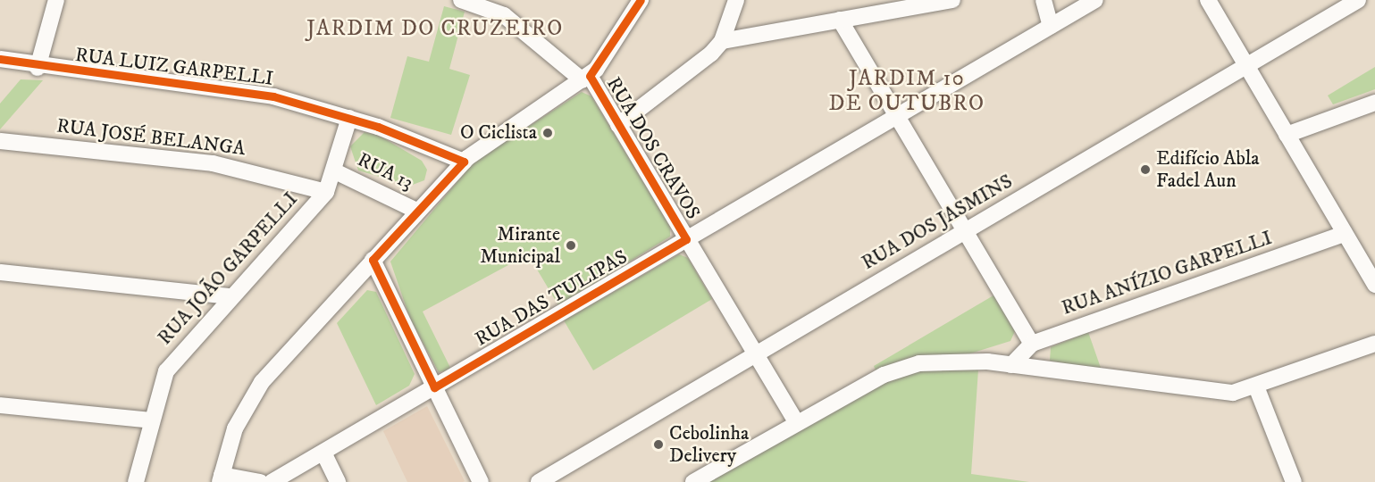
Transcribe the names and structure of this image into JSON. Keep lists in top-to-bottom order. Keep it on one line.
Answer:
{"streets":{"street":["RUA LUIZ GARPELLI","RUA JOSÉ BELANGA","RUA DOS CRAVOS","RUA 13","RUA DOS JASMINS","RUA JOÃO GARPELLI","RUA ANÍZIO GARPELLI","RUA DAS TULIPAS"]},"crossings":[["RUA LUIZ GARPELLI","RUA JOÃO GARPELLI"],["RUA JOSÉ BELANGA","RUA JOÃO GARPELLI"],["RUA DOS CRAVOS","RUA DOS JASMINS"],["RUA DOS CRAVOS","RUA DAS TULIPAS"],["RUA 13","RUA JOÃO GARPELLI"]],"districts":["JARDIM DO CRUZEIRO","JARDIM 10 DE OUTUBRO"],"places":["O Ciclista","Edifício Abla Fadel Aun","Mirante Municipal","Cebolinha Delivery"]}
